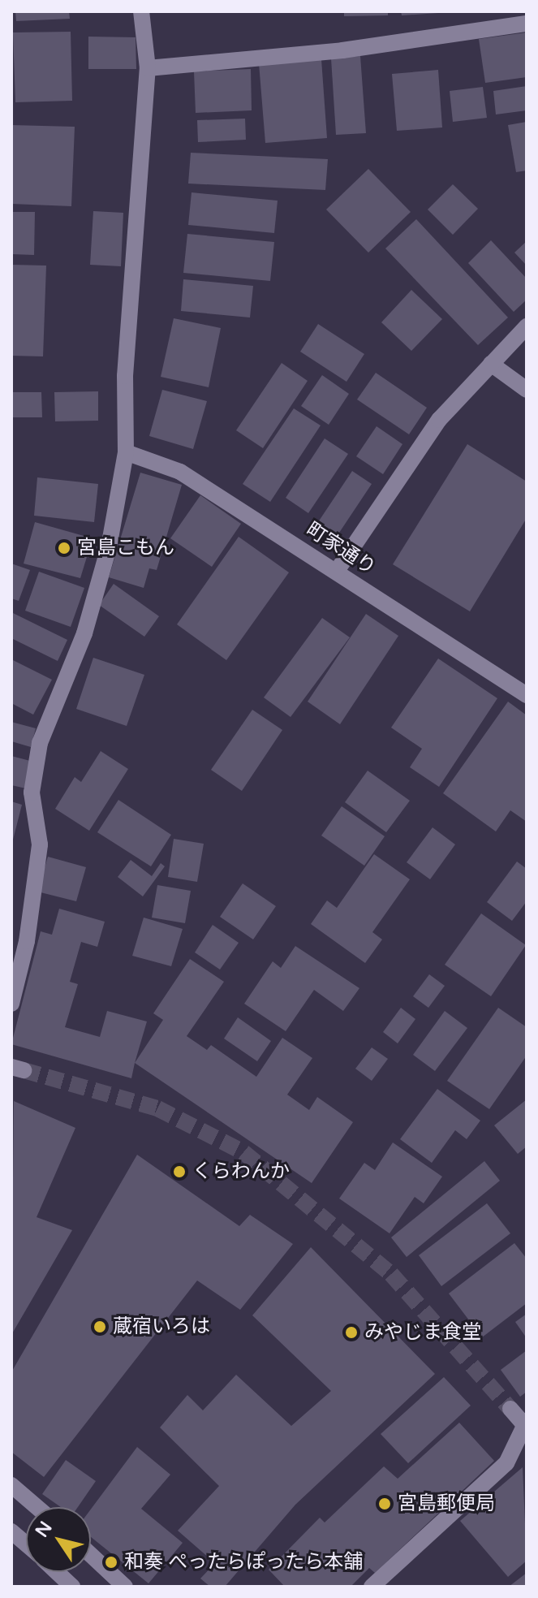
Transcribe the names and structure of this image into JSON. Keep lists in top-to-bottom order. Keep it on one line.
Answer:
{"streets":{"street":["町家通り"]},"places":["宮島こもん","くらわんか","蔵宿いろは","みやじま食堂","宮島郵便局","和奏 ぺったらぽったら本舗"],"north":"top left"}
